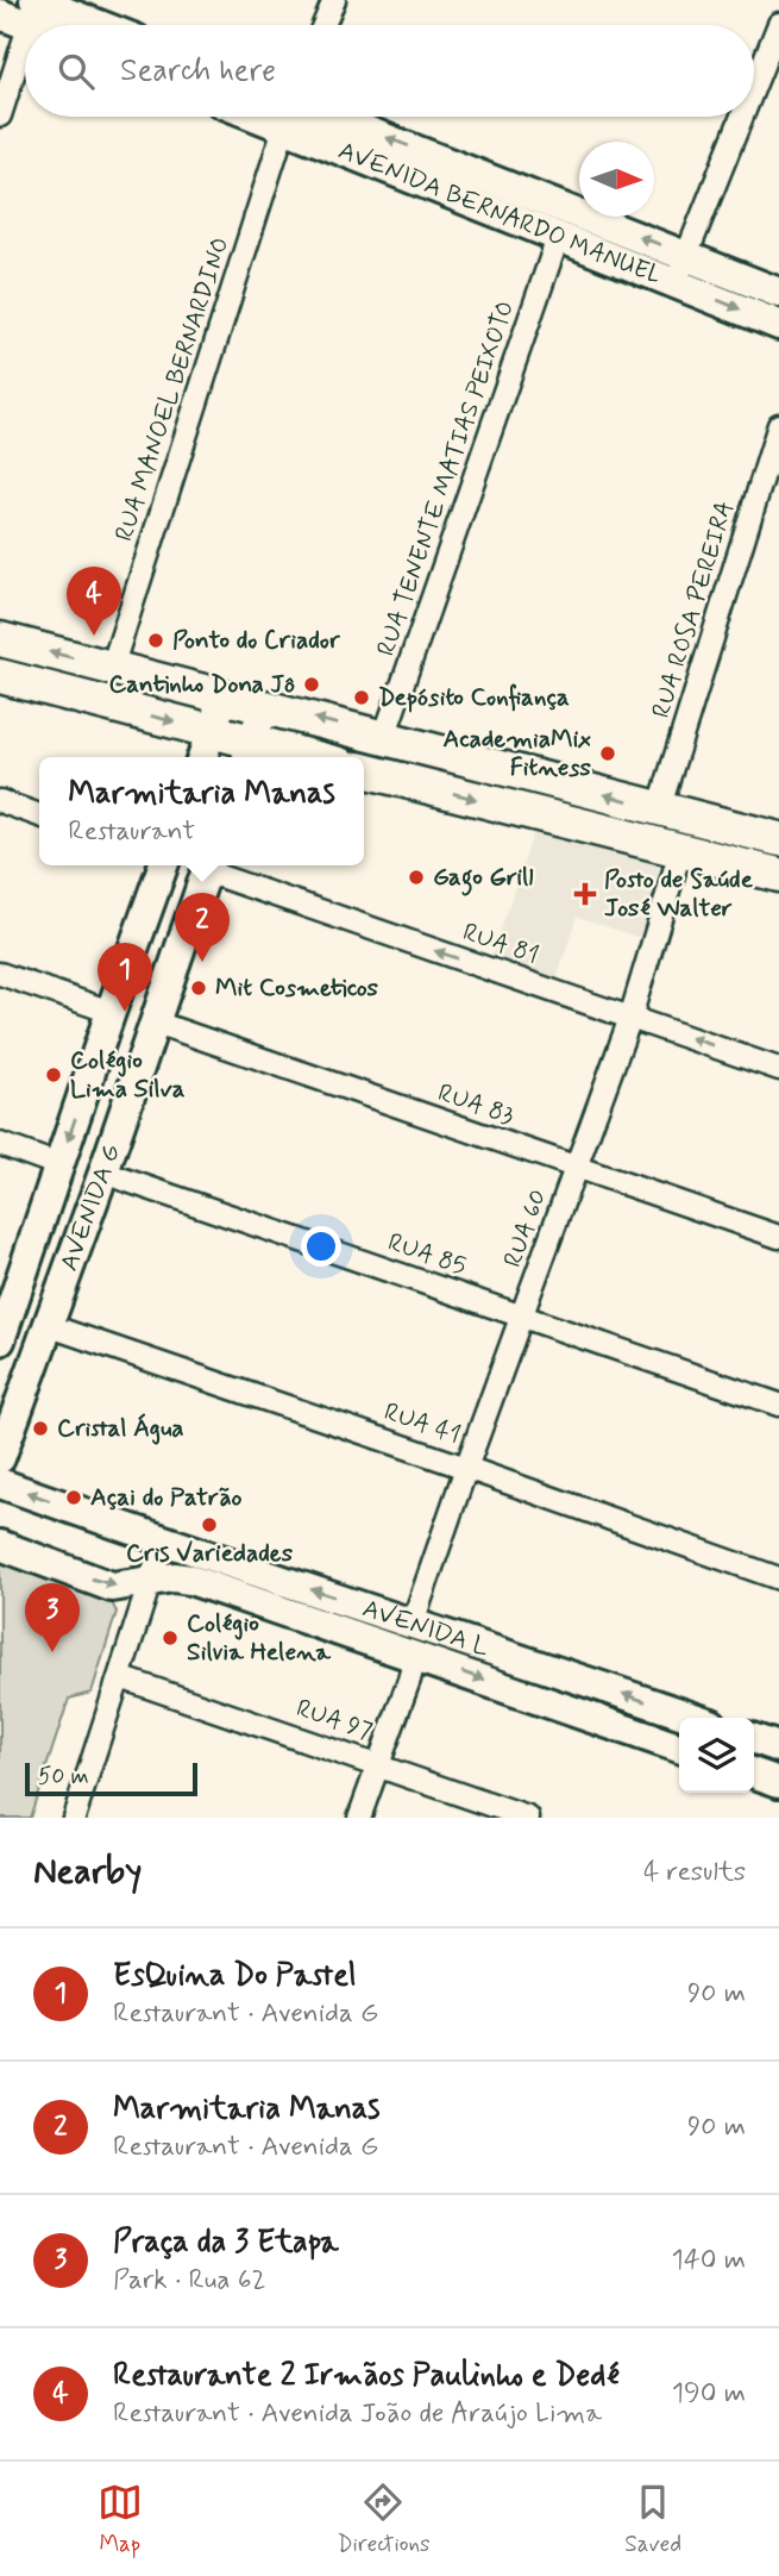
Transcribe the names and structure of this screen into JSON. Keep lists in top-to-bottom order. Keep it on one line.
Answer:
{"streets":{"street":["AVENIDA BERNARDO MANUEL","RUA MANOEL BERNARDINO","RUA TENENTE MATIAS PEIXOTO","RUA ROSA PEREIRA","RUA 81","RUA 83","AVENIDA G","RUA 60","RUA 85","RUA 41","AVENIDA L","RUA 97"]},"crossings":[["AVENIDA BERNARDO MANUEL","RUA TENENTE MATIAS PEIXOTO"],["RUA 81","AVENIDA G"],["RUA 81","RUA 60"],["RUA 83","AVENIDA G"],["RUA 83","RUA 60"],["AVENIDA G","RUA 85"],["AVENIDA G","RUA 41"],["RUA 60","RUA 85"],["RUA 60","RUA 41"],["RUA 60","AVENIDA L"]],"one_way":["RUA 81"],"places":{"other":["Ponto do Criador","Cantinho Dona Jô","Depósito Confiança","AcademiaMix Fitness","Gago Grill","Mit Cosmeticos","Colégio Lima Silva","Cristal Água","Açai do Patrão","Cris Variedades","Colégio Silvia Helena"],"health":["Posto de Saúde José Walter"]},"scale_bar":"50 m","north":"right","page":{"search":"Search here","pins":["4","2","1","3"],"popup":["Marmitaria Manas","Restaurant"],"scale":"50 m","heading":["Nearby","4 results"],"list":[{"mark":"1","name":"EsQuina Do Pastel","note":"Restaurant · Avenida G","value":"90 m"},{"mark":"2","name":"Marmitaria Manas","note":"Restaurant · Avenida G","value":"90 m"},{"mark":"3","name":"Praça da 3 Etapa","note":"Park · Rua 62","value":"140 m"},{"mark":"4","name":"Restaurante 2 Irmãos Paulinho e Dedé","note":"Restaurant · Avenida João de Araújo Lima","value":"190 m"}],"nav":["Map","Directions","Saved"]}}
